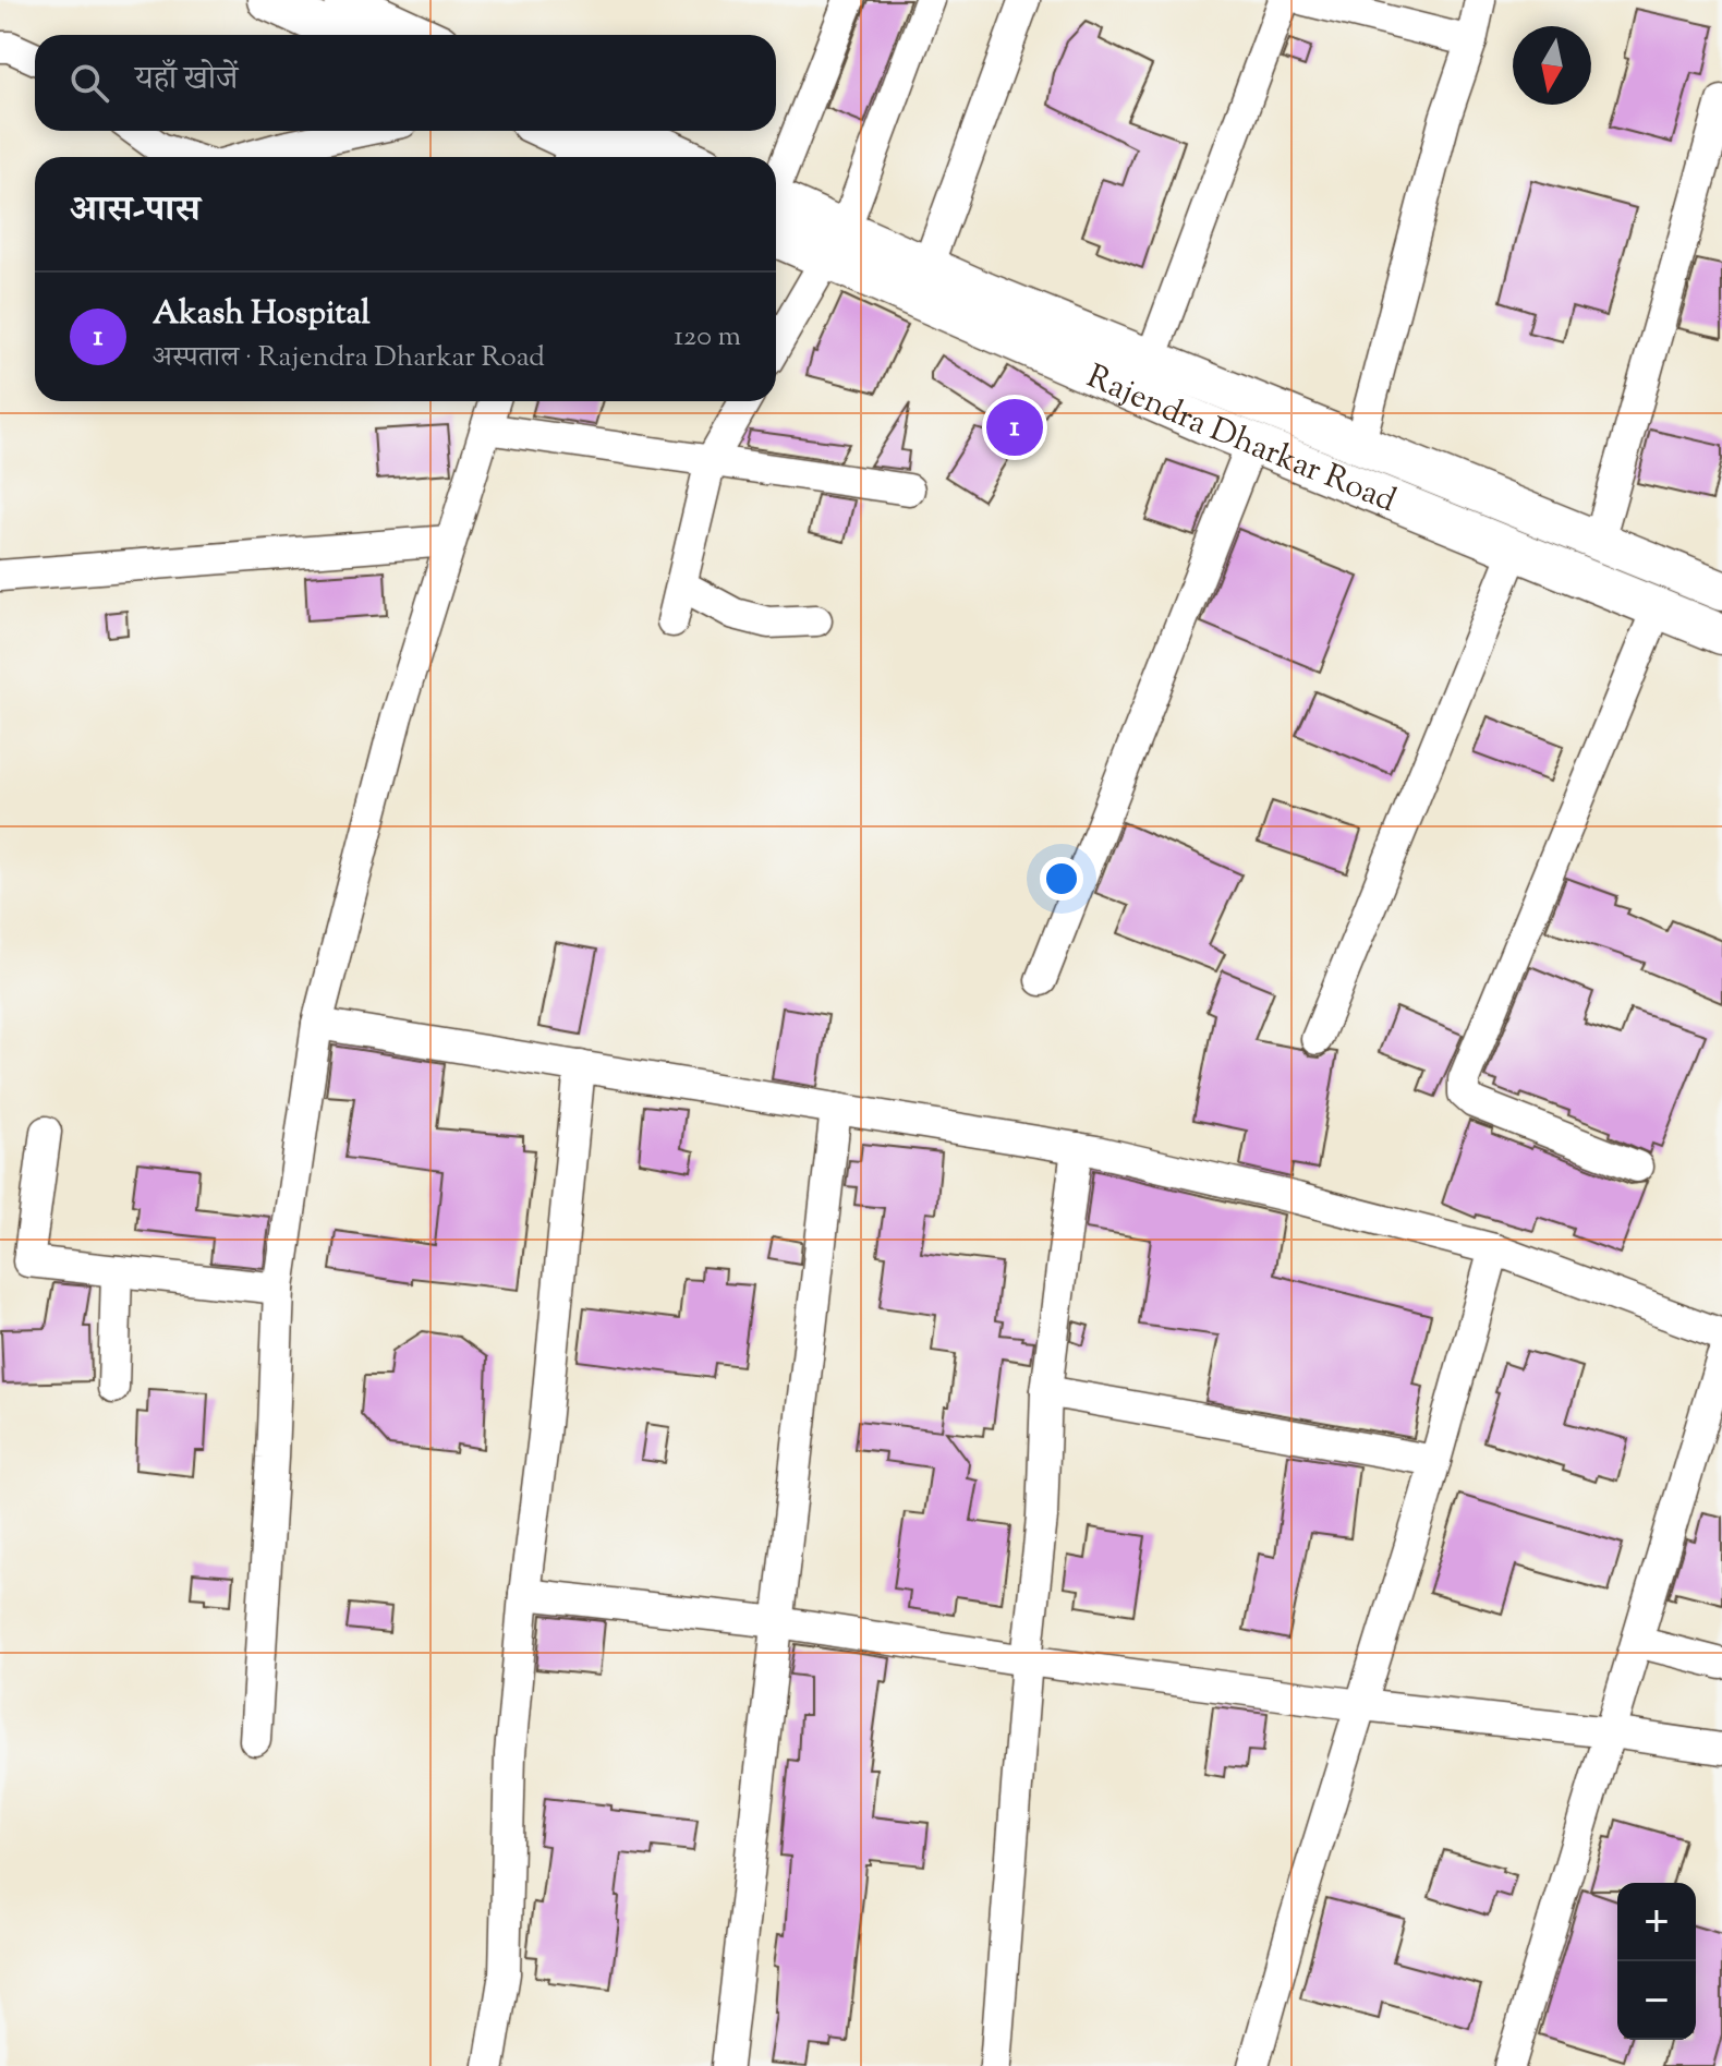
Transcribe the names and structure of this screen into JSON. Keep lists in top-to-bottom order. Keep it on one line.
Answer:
{"streets":{"main road":["Rajendra Dharkar Road"]},"north":"bottom","page":{"search":"यहाँ खोजें","heading":"आस-पास","list":[{"mark":"1","name":"Akash Hospital","note":"अस्पताल · Rajendra Dharkar Road","value":"120 m"}],"pins":"1","map_buttons":["+","−"]}}
